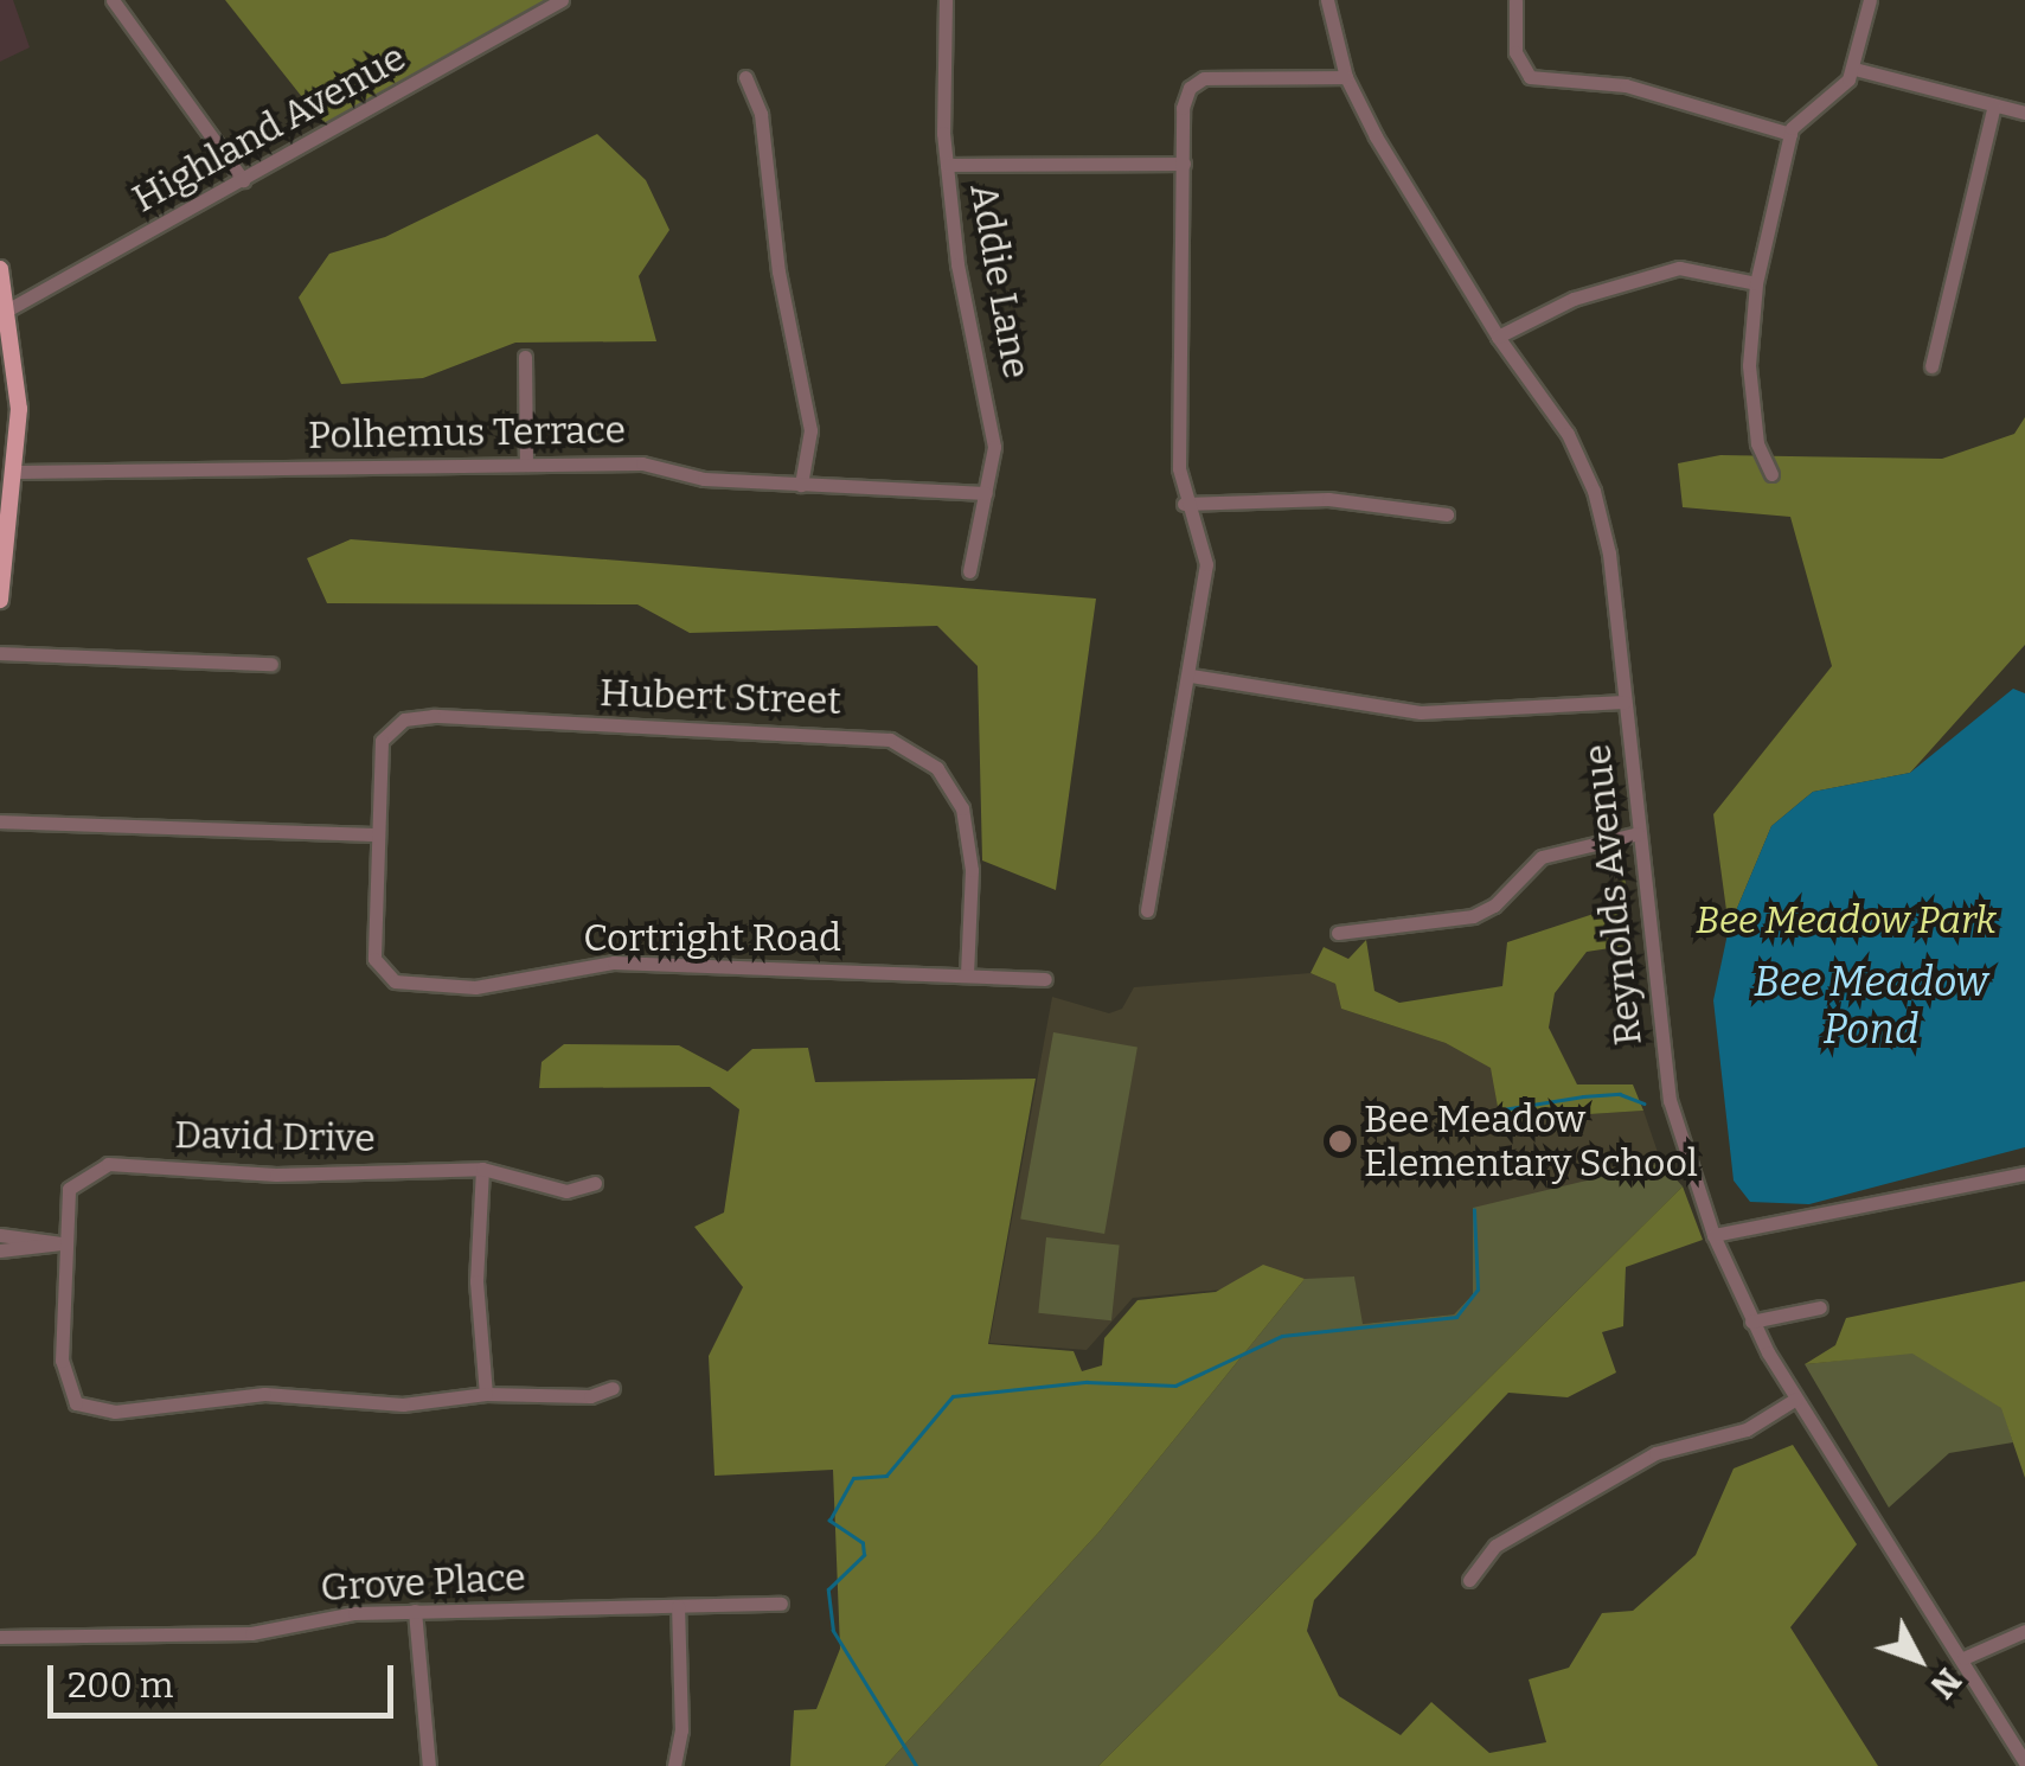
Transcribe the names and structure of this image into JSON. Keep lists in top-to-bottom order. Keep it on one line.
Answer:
{"streets":{"street":["Highland Avenue","Addie Lane","Polhemus Terrace","Hubert Street","Reynolds Avenue","Cortright Road","David Drive","Grove Place"]},"crossings":[["Addie Lane","Polhemus Terrace"],["Hubert Street","Cortright Road"]],"water":["Bee Meadow Pond"],"parks":["Bee Meadow Park"],"places":["Bee Meadow Elementary School"],"scale_bar":"200 m","north":"bottom right"}
